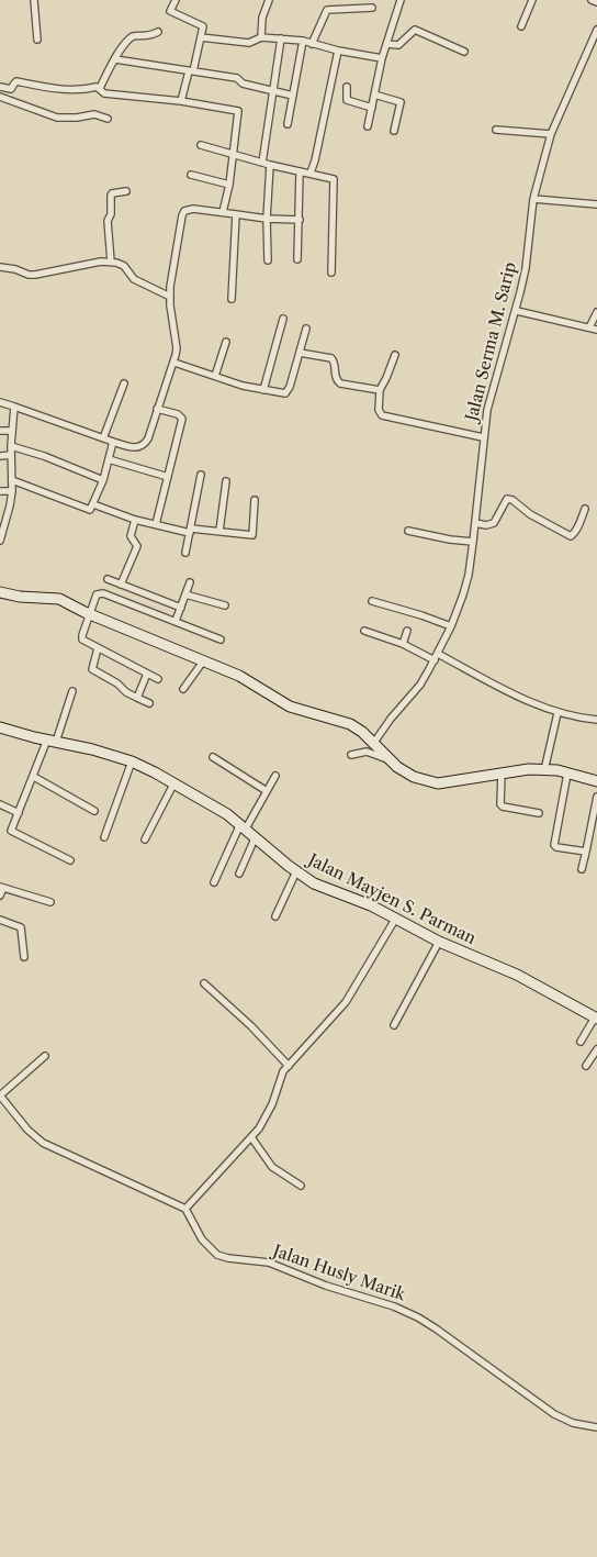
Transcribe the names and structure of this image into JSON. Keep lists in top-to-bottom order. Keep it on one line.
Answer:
{"streets":{"street":["Jalan Serma M. Sarip","Jalan Mayjen S. Parman","Jalan Husly Marik"]}}
